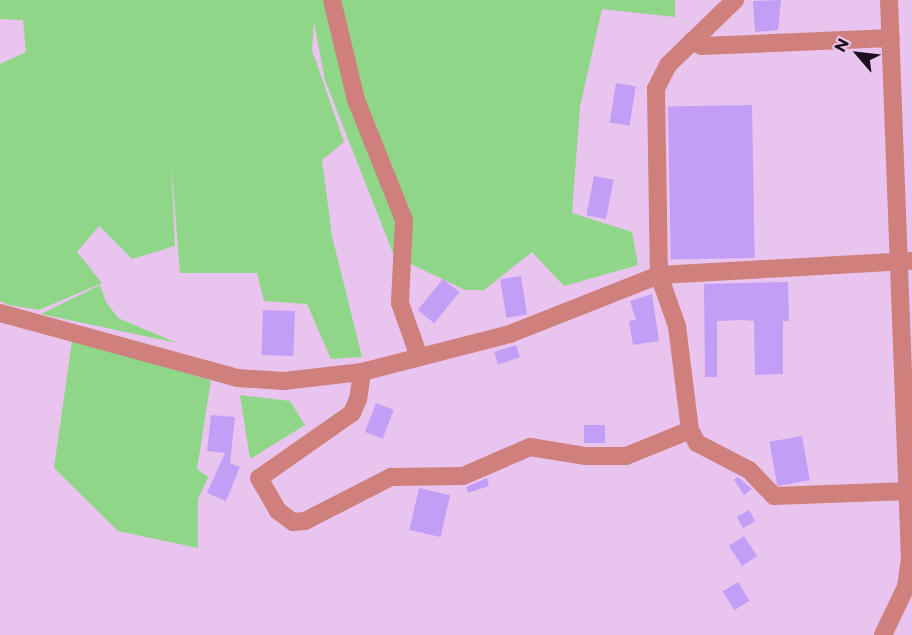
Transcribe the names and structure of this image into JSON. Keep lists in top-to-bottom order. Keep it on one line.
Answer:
{"north":"top left"}
